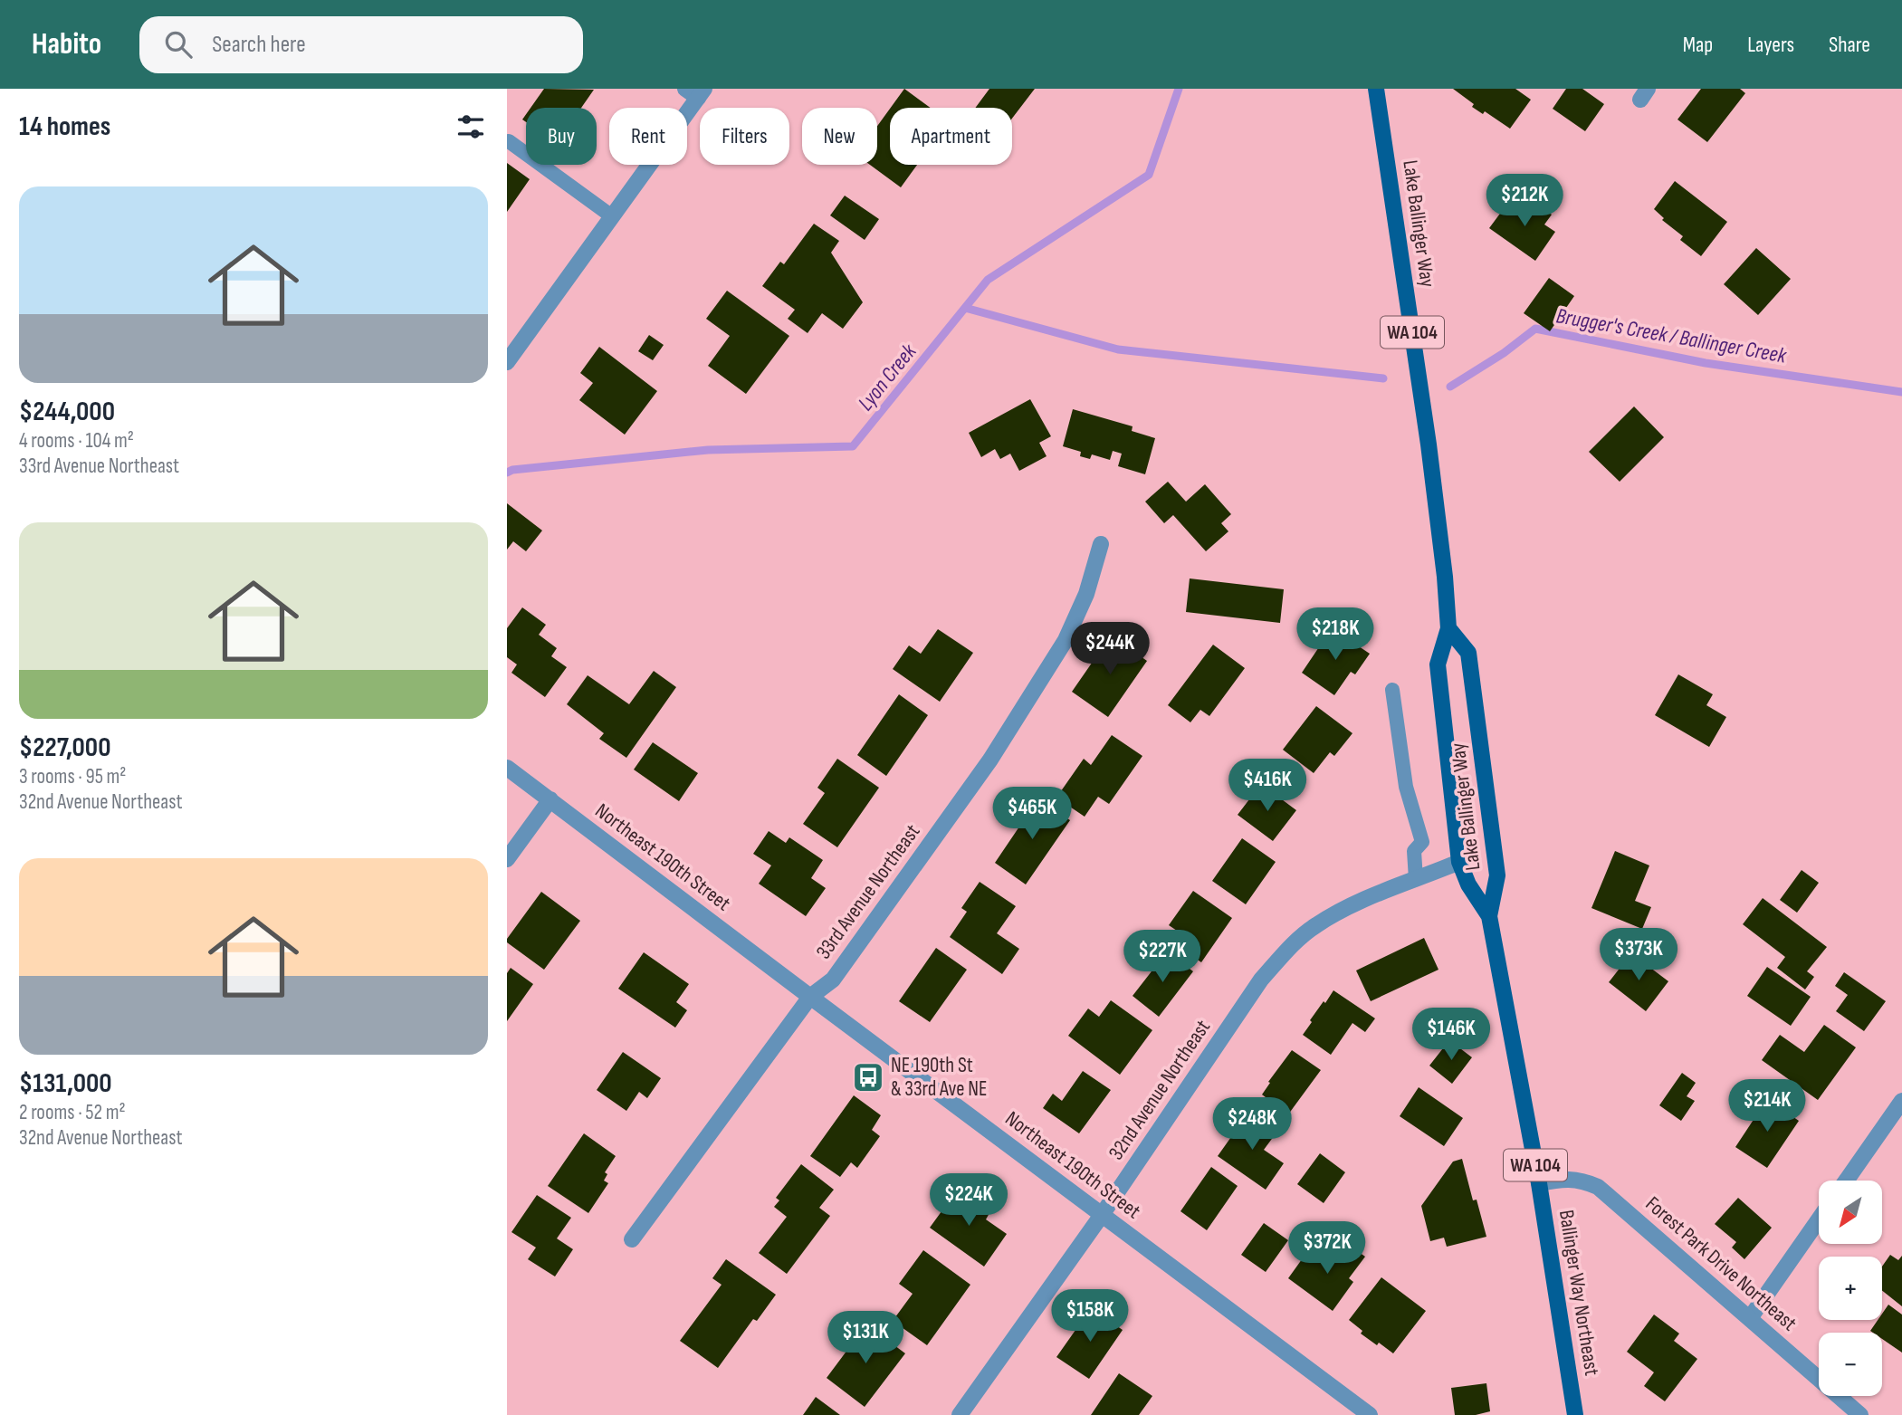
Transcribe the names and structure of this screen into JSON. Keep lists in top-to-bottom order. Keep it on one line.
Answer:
{"streets":{"main road":["Lake Ballinger Way","WA 104","Ballinger Way Northeast"],"street":["Northeast 190th Street","33rd Avenue Northeast","32nd Avenue Northeast","Forest Park Drive Northeast"]},"crossings":[["Lake Ballinger Way","32nd Avenue Northeast"],["Lake Ballinger Way","Ballinger Way Northeast"],["Northeast 190th Street","33rd Avenue Northeast"],["Northeast 190th Street","32nd Avenue Northeast"],["Forest Park Drive Northeast","Ballinger Way Northeast"]],"water":["Brugger's Creek / Ballinger Creek","Lyon Creek"],"places":{"bus stop":["NE 190th St & 33rd Ave NE"]},"north":"bottom left","page":{"header":"Habito","search":"Search here","nav":["Map","Layers","Share"],"heading":"14 homes","chip":["Buy","Rent","Filters","New","Apartment"],"list":[{"name":"$244,000","note":"4 rooms · 104 m² · 33rd Avenue Northeast"},{"name":"$227,000","note":"3 rooms · 95 m² · 32nd Avenue Northeast"},{"name":"$131,000","note":"2 rooms · 52 m² · 32nd Avenue Northeast"}],"price":["$212K","$218K","$244K","$416K","$465K","$373K","$227K","$146K","$214K","$248K","$224K","$372K","$158K","$131K"],"map_buttons":["+","−"]}}
